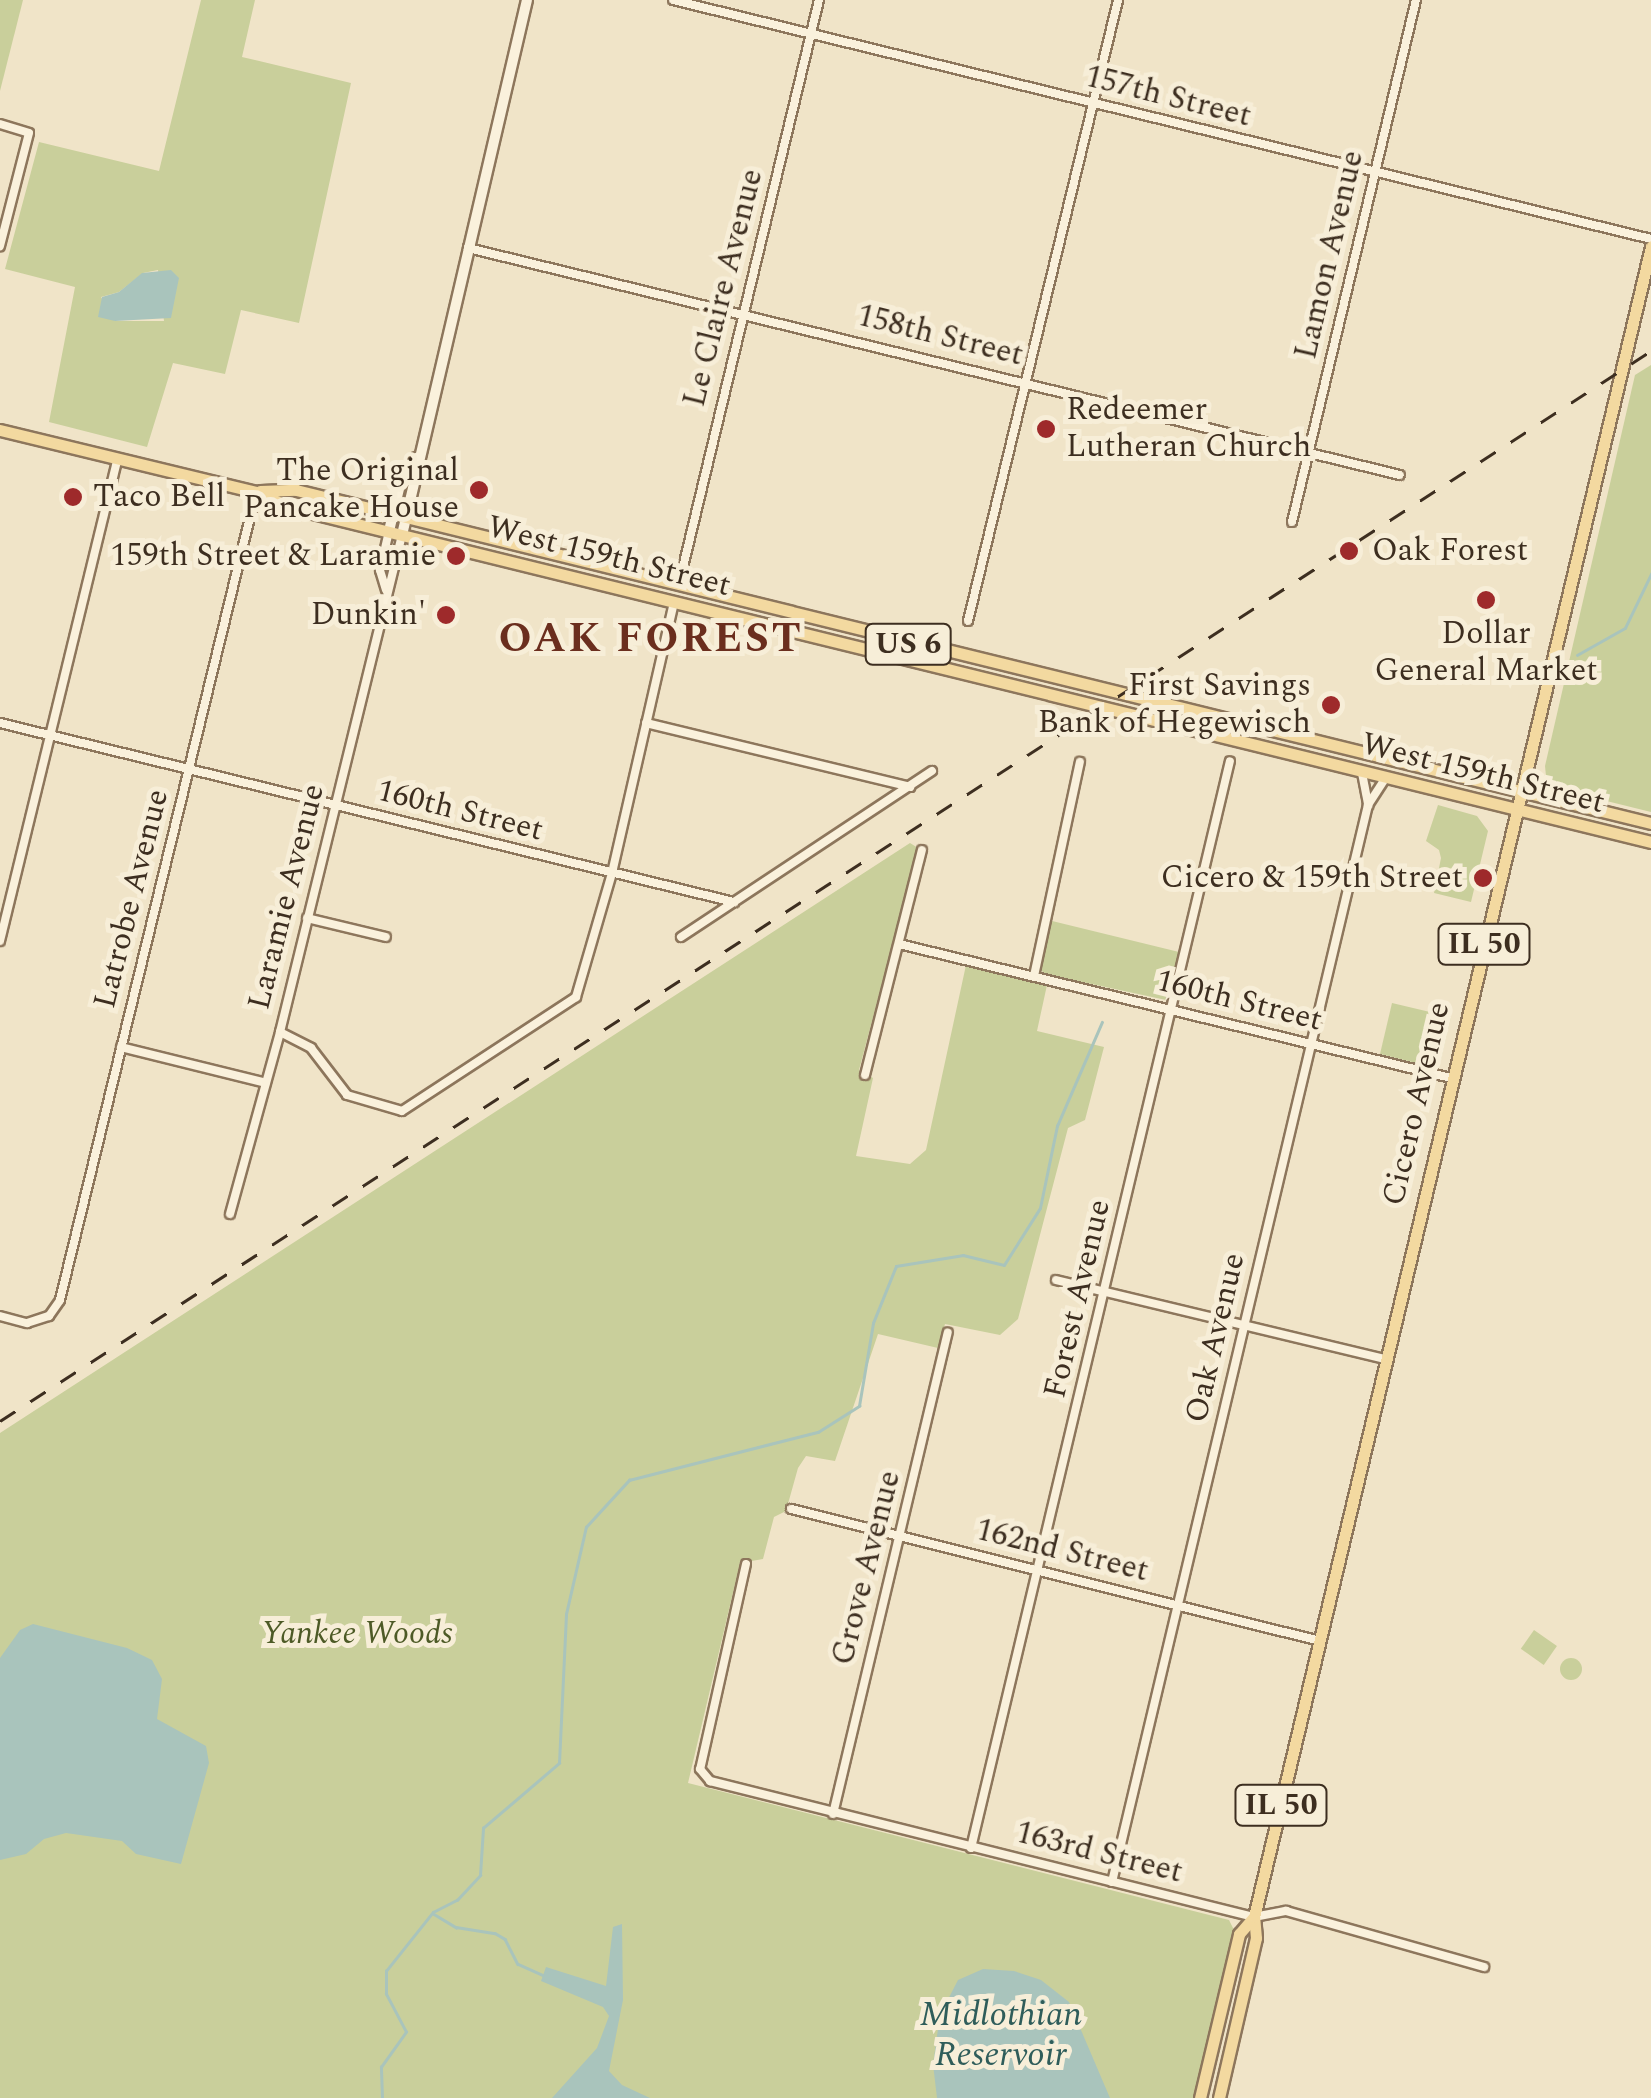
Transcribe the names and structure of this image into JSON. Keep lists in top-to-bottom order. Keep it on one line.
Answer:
{"streets":{"main road":["West 159th Street","US 6","IL 50","Cicero Avenue"],"street":["157th Street","Lamon Avenue","Le Claire Avenue","158th Street","160th Street","Laramie Avenue","Latrobe Avenue","Forest Avenue","Oak Avenue","162nd Street","Grove Avenue","163rd Street"]},"crossings":[["157th Street","Lamon Avenue"],["157th Street","Le Claire Avenue"],["Lamon Avenue","158th Street"],["Le Claire Avenue","158th Street"],["Le Claire Avenue","West 159th Street"],["158th Street","Laramie Avenue"],["West 159th Street","Laramie Avenue"],["West 159th Street","Latrobe Avenue"],["West 159th Street","Cicero Avenue"],["West 159th Street","Oak Avenue"],["160th Street","Laramie Avenue"],["160th Street","Latrobe Avenue"],["160th Street","Cicero Avenue"],["160th Street","Forest Avenue"],["160th Street","Oak Avenue"],["Cicero Avenue","162nd Street"],["Cicero Avenue","163rd Street"],["Forest Avenue","162nd Street"],["Forest Avenue","163rd Street"],["Oak Avenue","162nd Street"],["Oak Avenue","163rd Street"],["162nd Street","Grove Avenue"],["Grove Avenue","163rd Street"]],"districts":["OAK FOREST"],"water":["Midlothian Reservoir"],"parks":["Yankee Woods"],"places":["Redeemer Lutheran Church","The Original Pancake House","Taco Bell","Oak Forest","159th Street & Laramie","Dollar General Market","Dunkin'","First Savings Bank of Hegewisch","Cicero & 159th Street"]}
